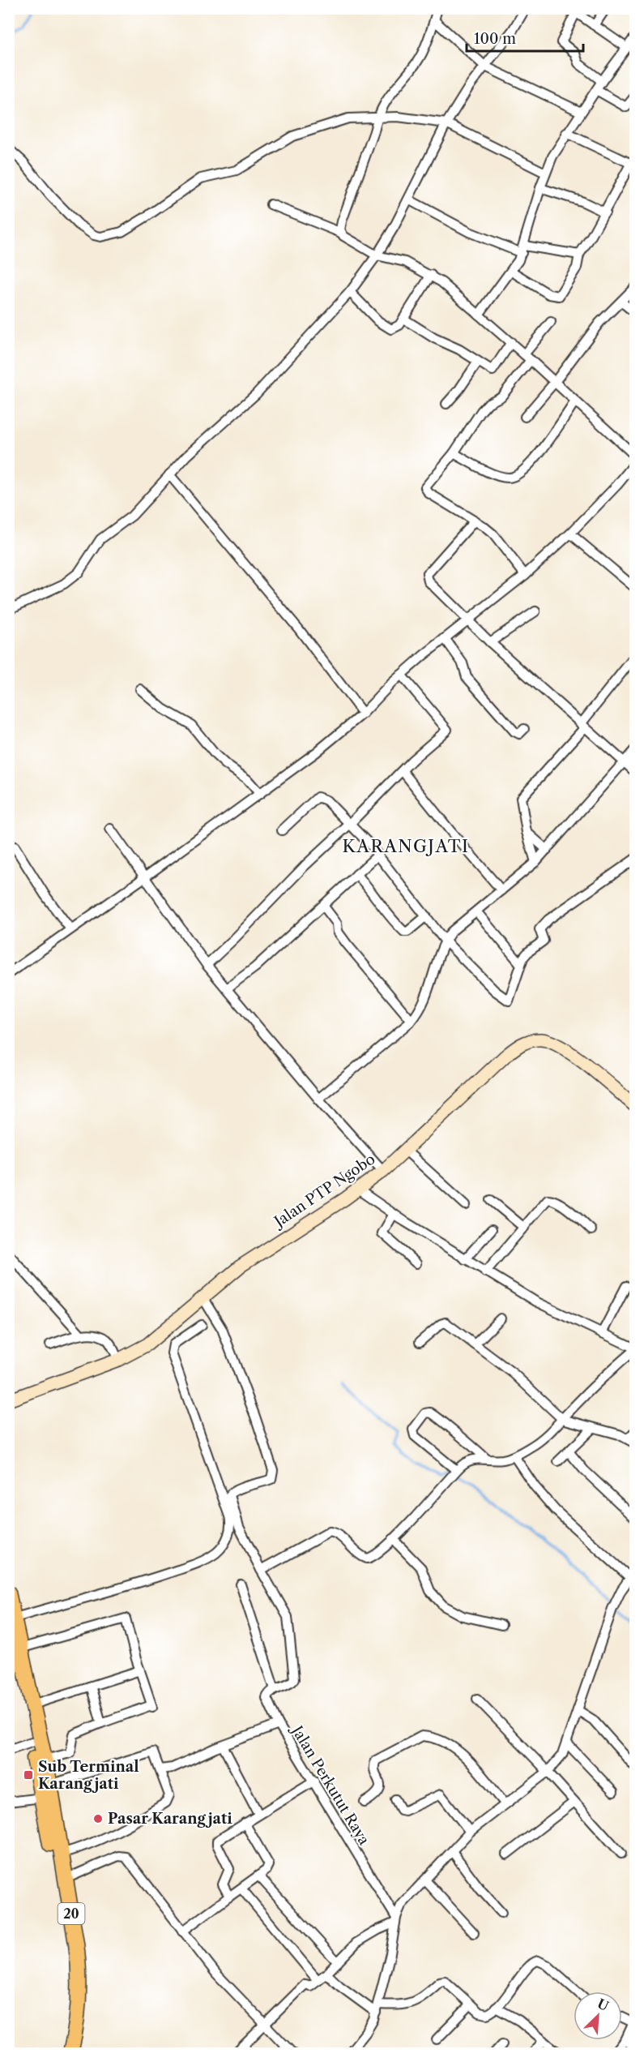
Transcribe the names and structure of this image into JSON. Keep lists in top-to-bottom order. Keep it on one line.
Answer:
{"streets":{"highway":["20"],"main road":["Jalan PTP Ngobo"],"street":["Jalan Perkutut Raya"]},"districts":["KARANGJATI"],"places":{"transit":["Sub Terminal Karangjati"],"other":["Pasar Karangjati"]},"scale_bar":"100 m","north":"top right"}
